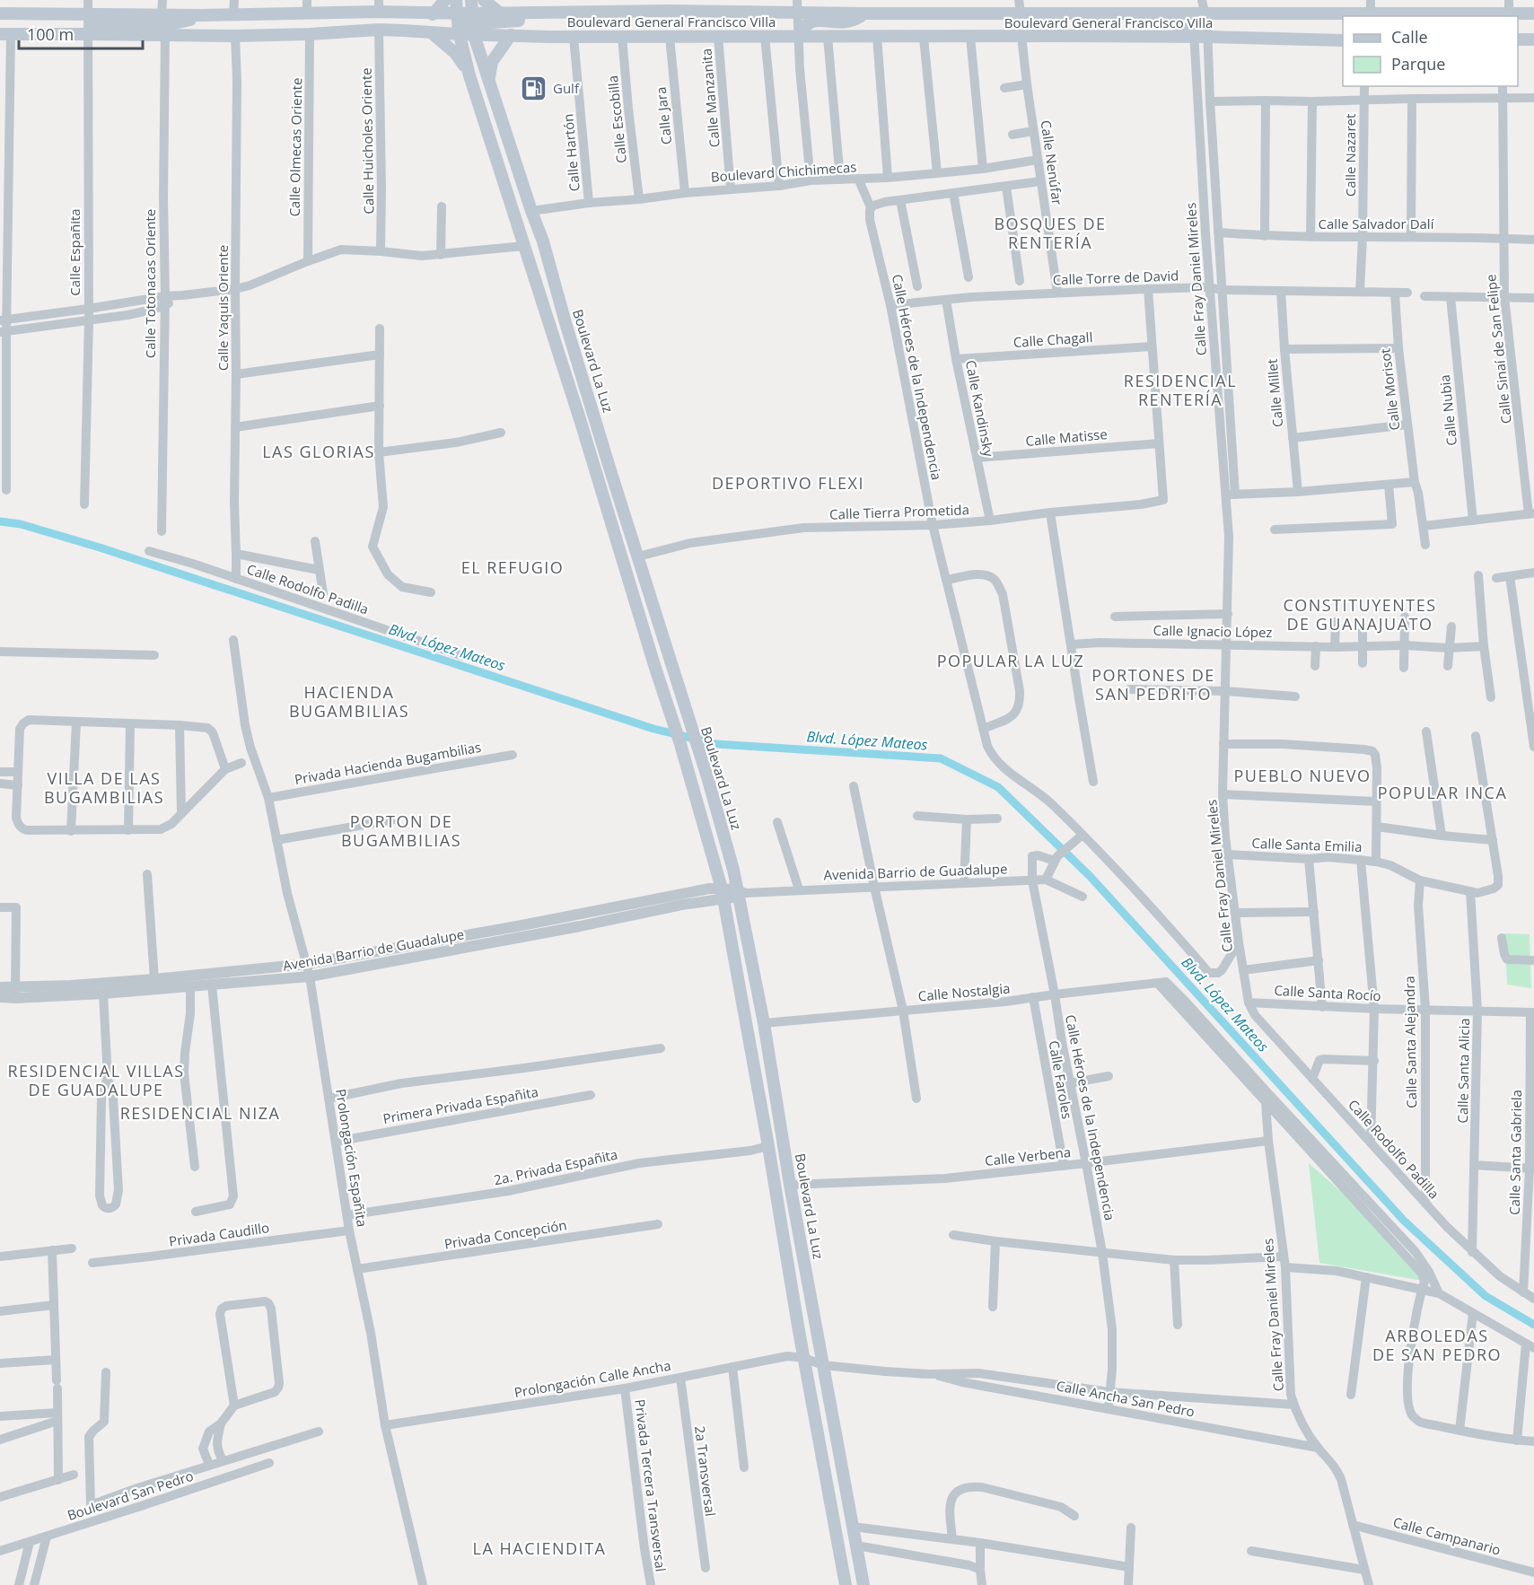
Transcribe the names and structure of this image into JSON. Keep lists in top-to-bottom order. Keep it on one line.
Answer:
{"streets":{"main road":["Boulevard General Francisco Villa","Boulevard La Luz"],"street":["Calle Manzanita","Calle Jara","Calle Escobilla","Calle Huicholes Oriente","Calle Olmecas Oriente","Calle Hartón","Calle Nazaret","Calle Nenúfar","Boulevard Chichimecas","Calle Salvador Dalí","Calle Españita","Calle Torre de David","Calle Fray Daniel Mireles","Calle Totonacas Oriente","Calle Yaquis Oriente","Calle Chagall","Calle Sinaí de San Felipe","Calle Héroes de la Independencia","Calle Morisot","Calle Millet","Calle Kandinsky","Calle Nubia","Calle Matisse","Calle Tierra Prometida","Calle Rodolfo Padilla","Calle Ignacio López","Privada Hacienda Bugambilias","Calle Santa Emilia","Avenida Barrio de Guadalupe","Calle Nostalgia","Calle Santa Rocío","Calle Santa Alejandra","Calle Santa Alicia","Calle Faroles","Primera Privada Españita","Calle Santa Gabriela","Calle Verbena","Prolongación Españita","2a. Privada Españita","Privada Caudillo","Privada Concepción","Prolongación Calle Ancha","Calle Ancha San Pedro","2a Transversal","Privada Tercera Transversal","Boulevard San Pedro","Calle Campanario"]},"crossings":[["Boulevard General Francisco Villa","Calle Manzanita"],["Boulevard General Francisco Villa","Calle Jara"],["Boulevard General Francisco Villa","Calle Escobilla"],["Boulevard General Francisco Villa","Calle Huicholes Oriente"],["Boulevard General Francisco Villa","Calle Olmecas Oriente"],["Boulevard General Francisco Villa","Calle Hartón"],["Boulevard General Francisco Villa","Calle Nenúfar"],["Boulevard General Francisco Villa","Calle Españita"],["Boulevard General Francisco Villa","Calle Fray Daniel Mireles"],["Boulevard General Francisco Villa","Calle Totonacas Oriente"],["Boulevard General Francisco Villa","Calle Yaquis Oriente"],["Boulevard General Francisco Villa","Boulevard La Luz"],["Calle Manzanita","Boulevard Chichimecas"],["Calle Jara","Boulevard Chichimecas"],["Calle Escobilla","Boulevard Chichimecas"],["Calle Hartón","Boulevard Chichimecas"],["Calle Nazaret","Calle Salvador Dalí"],["Calle Nazaret","Calle Torre de David"],["Calle Nenúfar","Boulevard Chichimecas"],["Calle Nenúfar","Calle Torre de David"],["Boulevard Chichimecas","Boulevard La Luz"],["Calle Salvador Dalí","Calle Fray Daniel Mireles"],["Calle Salvador Dalí","Calle Sinaí de San Felipe"],["Calle Torre de David","Calle Fray Daniel Mireles"],["Calle Torre de David","Calle Héroes de la Independencia"],["Calle Torre de David","Calle Morisot"],["Calle Torre de David","Calle Millet"],["Calle Torre de David","Calle Kandinsky"],["Calle Fray Daniel Mireles","Calle Rodolfo Padilla"],["Calle Fray Daniel Mireles","Calle Ignacio López"],["Calle Fray Daniel Mireles","Calle Santa Emilia"],["Calle Fray Daniel Mireles","Calle Santa Rocío"],["Calle Fray Daniel Mireles","Calle Verbena"],["Calle Fray Daniel Mireles","Calle Ancha San Pedro"],["Calle Fray Daniel Mireles","Calle Campanario"],["Calle Yaquis Oriente","Calle Rodolfo Padilla"],["Calle Chagall","Calle Kandinsky"],["Boulevard La Luz","Calle Tierra Prometida"],["Boulevard La Luz","Avenida Barrio de Guadalupe"],["Boulevard La Luz","Calle Nostalgia"],["Boulevard La Luz","Calle Verbena"],["Boulevard La Luz","Calle Ancha San Pedro"],["Calle Héroes de la Independencia","Calle Tierra Prometida"],["Calle Héroes de la Independencia","Avenida Barrio de Guadalupe"],["Calle Héroes de la Independencia","Calle Nostalgia"],["Calle Héroes de la Independencia","Calle Verbena"],["Calle Héroes de la Independencia","Calle Ancha San Pedro"],["Calle Kandinsky","Calle Matisse"],["Calle Kandinsky","Calle Tierra Prometida"],["Calle Matisse","Calle Tierra Prometida"],["Calle Rodolfo Padilla","Calle Santa Rocío"],["Calle Rodolfo Padilla","Calle Santa Alejandra"],["Calle Rodolfo Padilla","Calle Santa Alicia"],["Calle Rodolfo Padilla","Calle Santa Gabriela"],["Privada Hacienda Bugambilias","Prolongación Españita"],["Calle Santa Emilia","Calle Santa Alejandra"],["Calle Santa Emilia","Calle Santa Alicia"],["Avenida Barrio de Guadalupe","Prolongación Españita"],["Calle Nostalgia","Calle Faroles"],["Calle Santa Rocío","Calle Santa Alejandra"],["Calle Santa Rocío","Calle Santa Alicia"],["Calle Santa Rocío","Calle Santa Gabriela"],["Calle Faroles","Calle Verbena"],["Primera Privada Españita","Prolongación Españita"],["Prolongación Españita","2a. Privada Españita"],["Prolongación Españita","Privada Caudillo"],["Prolongación Españita","Privada Concepción"],["Prolongación Españita","Prolongación Calle Ancha"],["Prolongación Calle Ancha","Calle Ancha San Pedro"],["Prolongación Calle Ancha","2a Transversal"],["Prolongación Calle Ancha","Privada Tercera Transversal"]],"districts":["BOSQUES DE RENTERÍA","RESIDENCIAL RENTERÍA","LAS GLORIAS","DEPORTIVO FLEXI","EL REFUGIO","CONSTITUYENTES DE GUANAJUATO","POPULAR LA LUZ","PORTONES DE SAN PEDRITO","HACIENDA BUGAMBILIAS","PUEBLO NUEVO","VILLA DE LAS BUGAMBILIAS","POPULAR INCA","PORTON DE BUGAMBILIAS","RESIDENCIAL VILLAS DE GUADALUPE","RESIDENCIAL NIZA","ARBOLEDAS DE SAN PEDRO","LA HACIENDITA"],"water":["Blvd. López Mateos"],"places":{"fuel station":["Gulf"]},"legend":["Calle","Parque"],"scale_bar":"100 m"}
